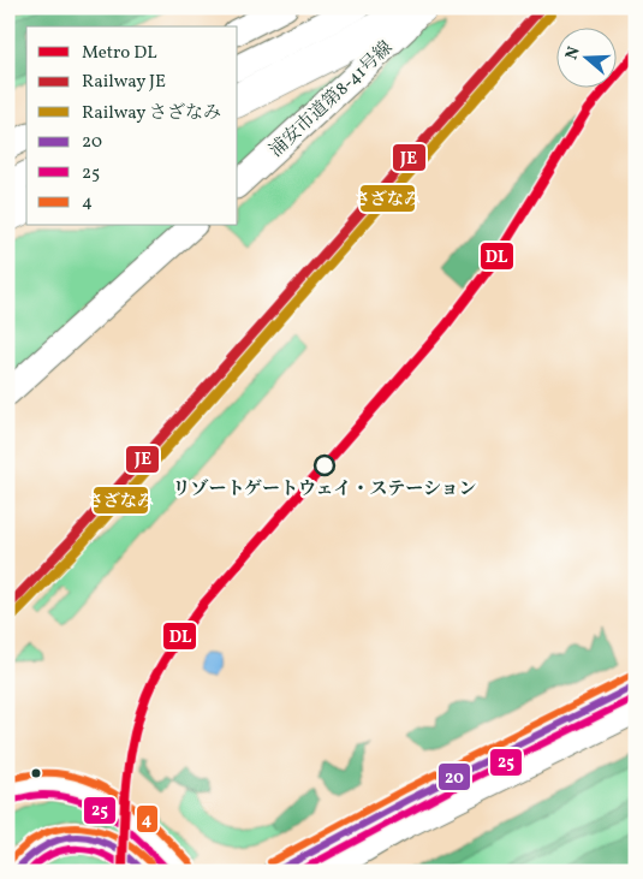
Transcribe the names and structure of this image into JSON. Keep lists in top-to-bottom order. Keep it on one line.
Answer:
{"streets":{"street":["浦安市道第8-41号線"]},"places":["リゾートゲートウェイ・ステーション"],"lines":["rail line JE","rail line さざなみ","metro line DL","transit line 4","transit line 20","transit line 25"],"legend":["Metro DL","Railway JE","Railway さざなみ","20","25","4"],"north":"left"}
